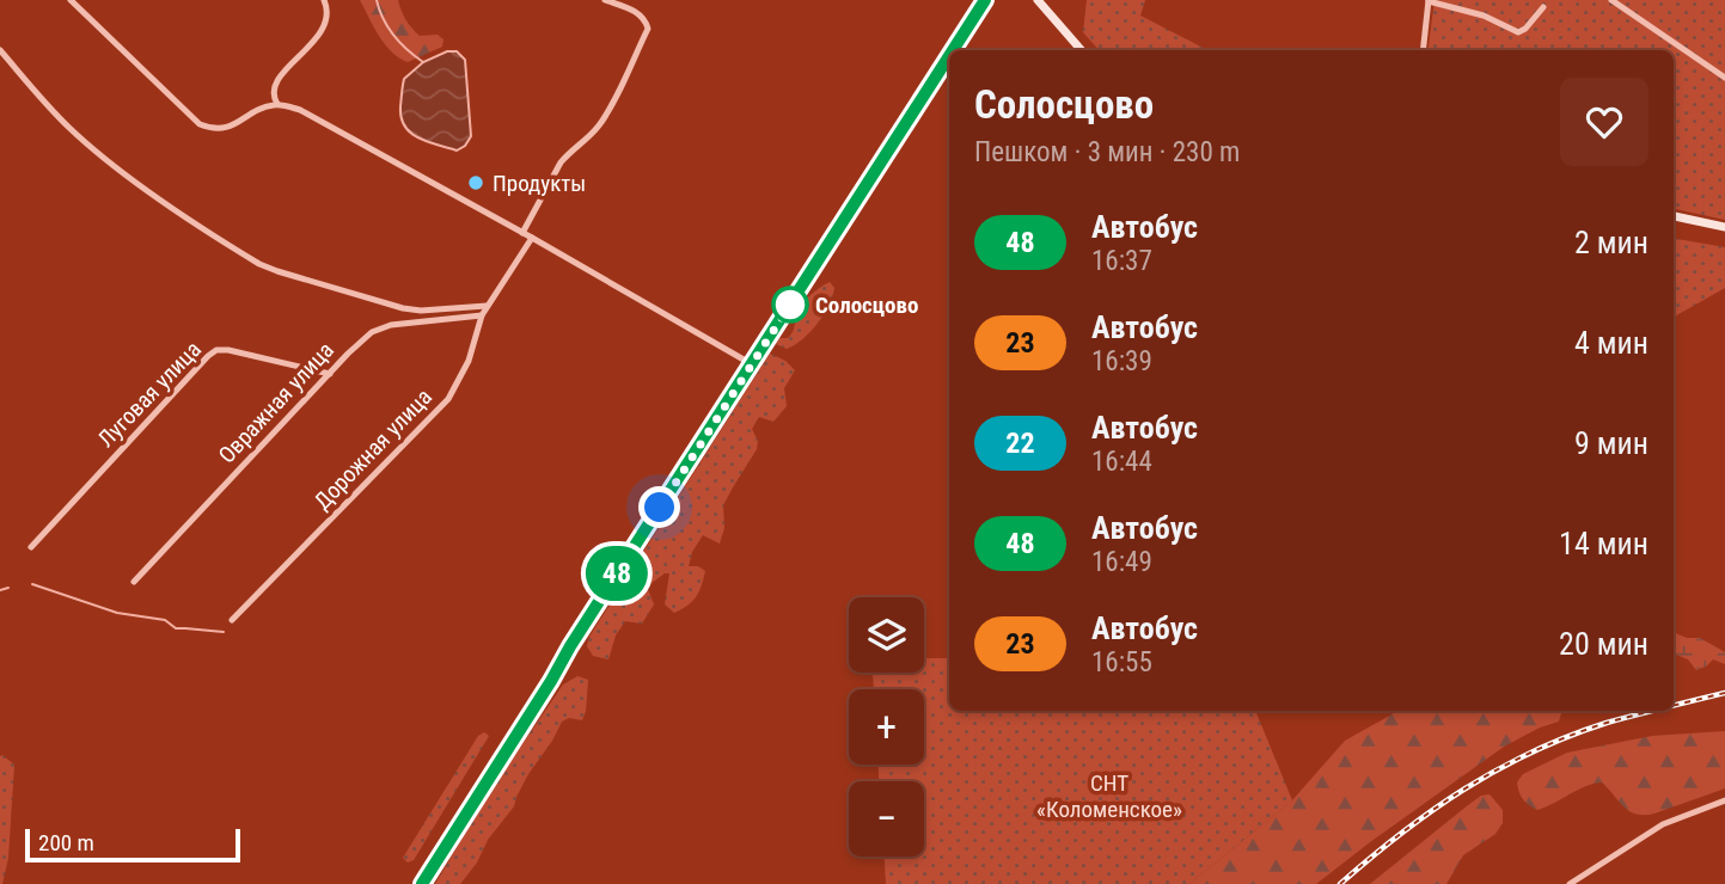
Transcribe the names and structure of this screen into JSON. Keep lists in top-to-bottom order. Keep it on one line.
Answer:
{"streets":{"street":["Луговая улица","Овражная улица","Дорожная улица"]},"crossings":[["Луговая улица","Овражная улица"],["Овражная улица","Дорожная улица"]],"parks":["СНТ «Коломенское»"],"places":["Продукты","Солосцово"],"lines":["bus line 48"],"scale_bar":"200 m","page":{"on_map":"48","heading":["Солосцово","Пешком · 3 мин · 230 m"],"list":[{"mark":"48","name":"Автобус","note":"16:37","value":"2 мин"},{"mark":"23","name":"Автобус","note":"16:39","value":"4 мин"},{"mark":"22","name":"Автобус","note":"16:44","value":"9 мин"},{"mark":"48","name":"Автобус","note":"16:49","value":"14 мин"},{"mark":"23","name":"Автобус","note":"16:55","value":"20 мин"}],"map_buttons":["+","−"],"scale":"200 m"}}
